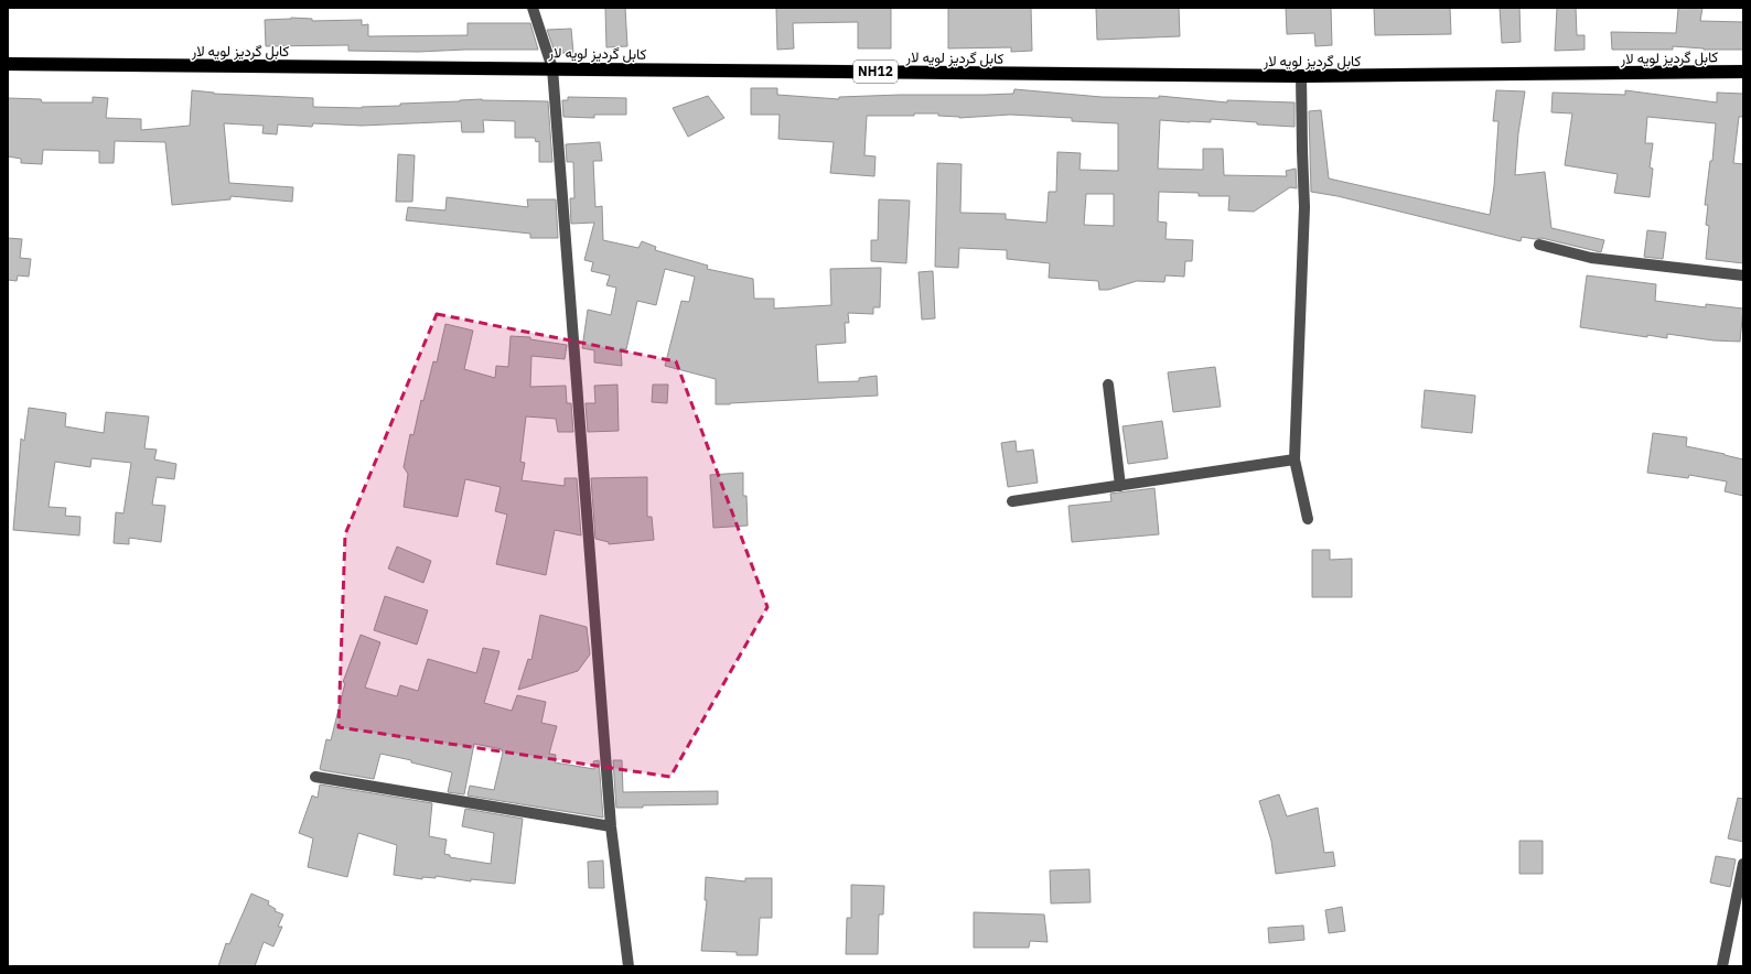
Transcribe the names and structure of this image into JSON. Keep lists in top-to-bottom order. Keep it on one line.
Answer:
{"streets":{"highway":["کابل گردیز لویه لار","NH12"]}}
